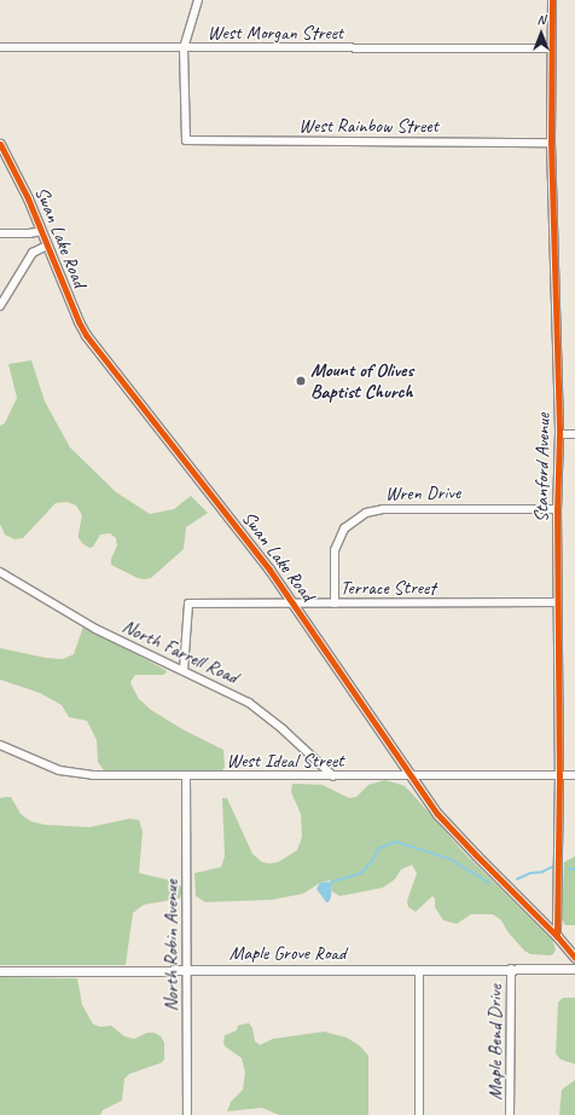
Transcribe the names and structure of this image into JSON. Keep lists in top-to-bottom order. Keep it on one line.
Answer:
{"streets":{"street":["West Morgan Street","West Rainbow Street","Swan Lake Road","Stanford Avenue","Wren Drive","Terrace Street","North Farrell Road","West Ideal Street","North Robin Avenue","Maple Grove Road","Maple Bend Drive"]},"crossings":[["West Morgan Street","West Rainbow Street"],["West Morgan Street","Stanford Avenue"],["West Rainbow Street","Stanford Avenue"],["Swan Lake Road","Stanford Avenue"],["Swan Lake Road","Terrace Street"],["Swan Lake Road","West Ideal Street"],["Stanford Avenue","Wren Drive"],["Stanford Avenue","Terrace Street"],["Stanford Avenue","West Ideal Street"],["Wren Drive","Terrace Street"],["Terrace Street","North Farrell Road"],["North Farrell Road","West Ideal Street"],["West Ideal Street","North Robin Avenue"],["North Robin Avenue","Maple Grove Road"],["Maple Grove Road","Maple Bend Drive"]],"places":["Mount of Olives Baptist Church"],"north":"top"}
